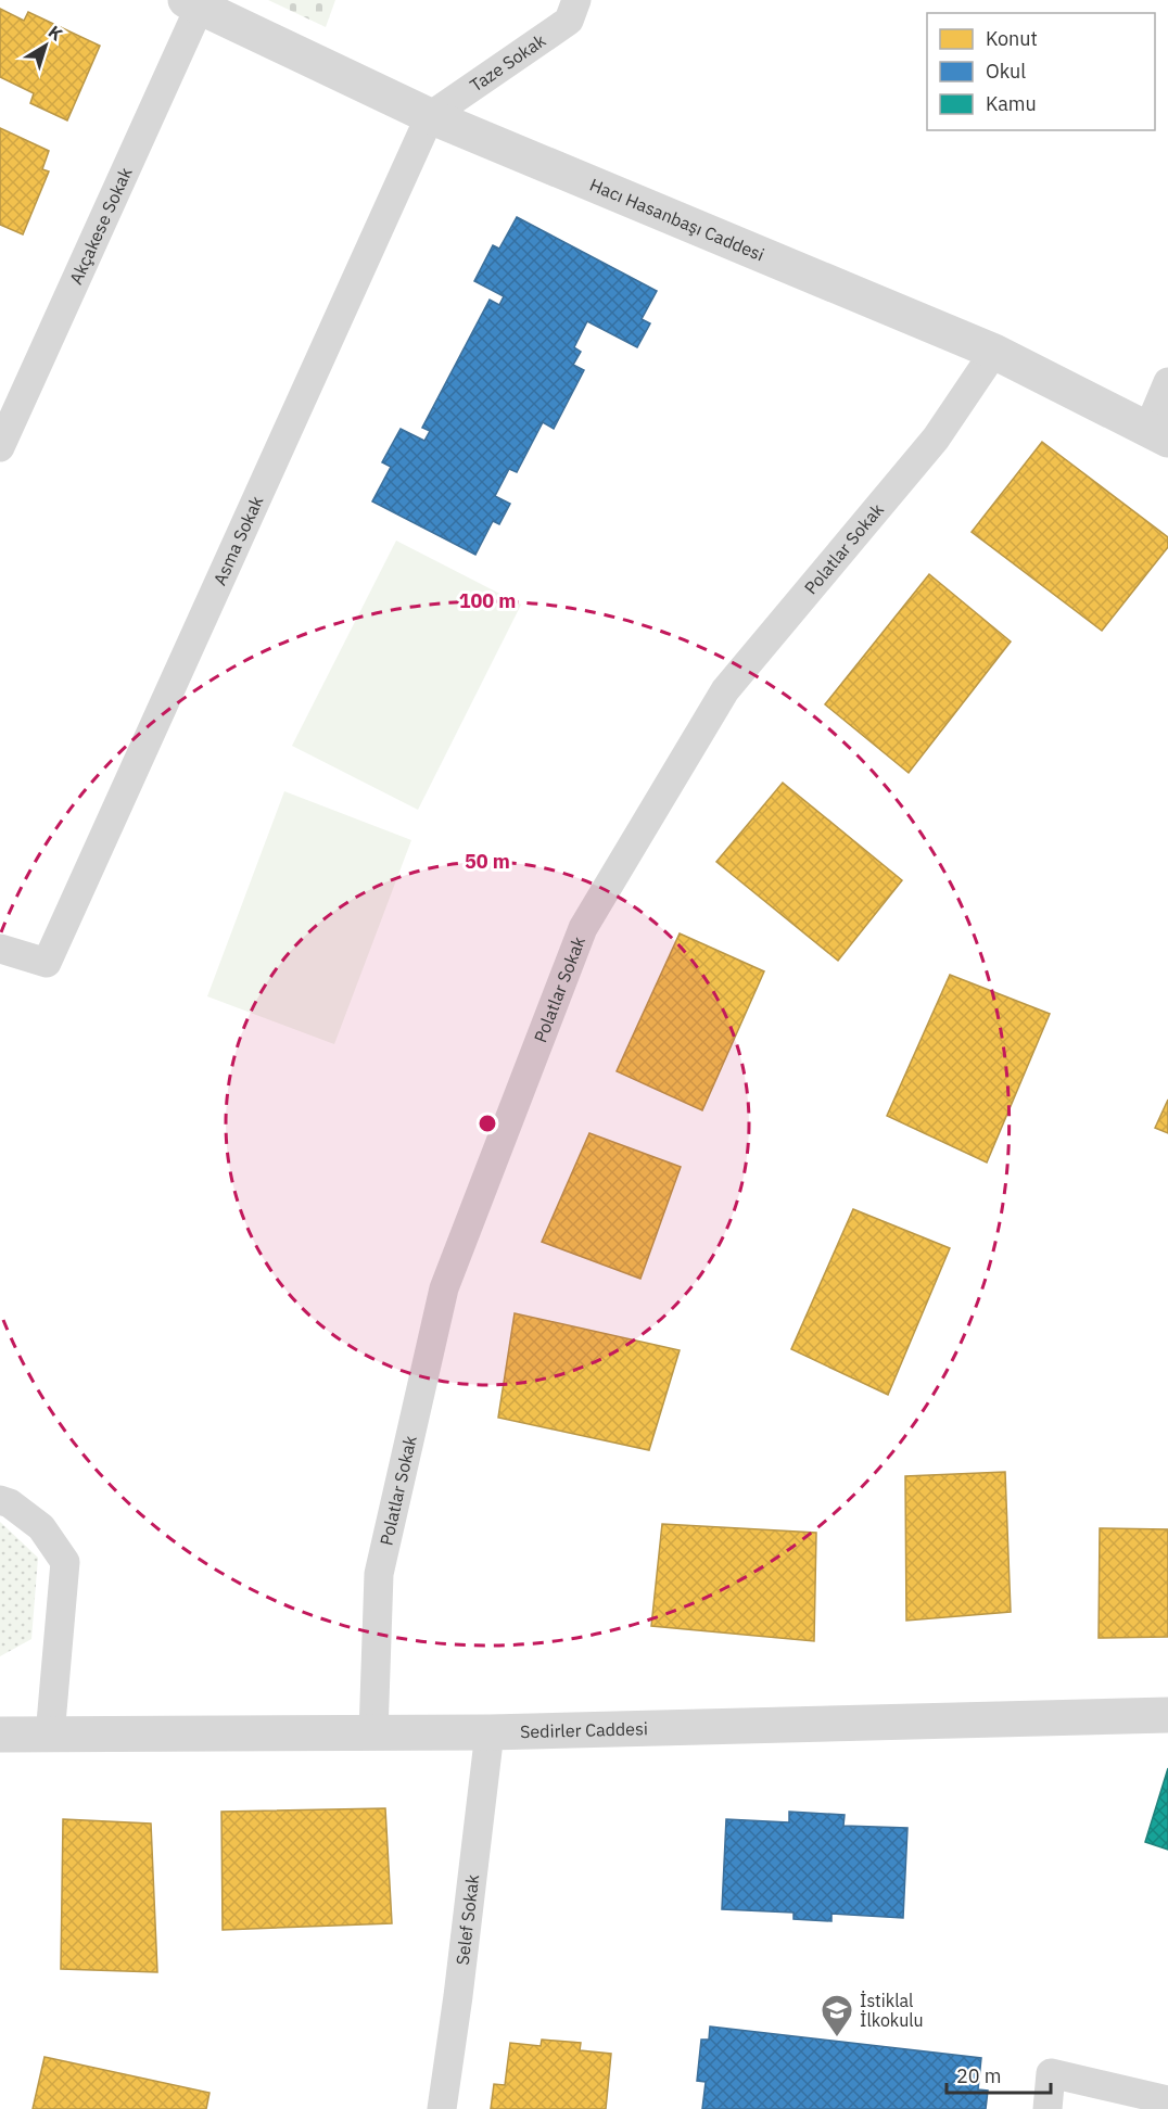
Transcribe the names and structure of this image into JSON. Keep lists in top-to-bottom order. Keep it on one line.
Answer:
{"streets":{"street":["Taze Sokak","Hacı Hasanbaşı Caddesi","Akçakese Sokak","Asma Sokak","Polatlar Sokak","Sedirler Caddesi","Selef Sokak"]},"crossings":[["Taze Sokak","Hacı Hasanbaşı Caddesi"],["Taze Sokak","Asma Sokak"],["Hacı Hasanbaşı Caddesi","Akçakese Sokak"],["Hacı Hasanbaşı Caddesi","Asma Sokak"],["Hacı Hasanbaşı Caddesi","Polatlar Sokak"],["Polatlar Sokak","Sedirler Caddesi"],["Sedirler Caddesi","Selef Sokak"]],"places":{"school or university":["İstiklal İlkokulu"]},"legend":["Konut","Okul","Kamu"],"scale_bar":"20 m","north":"top right","rings":["100 m","50 m"]}
